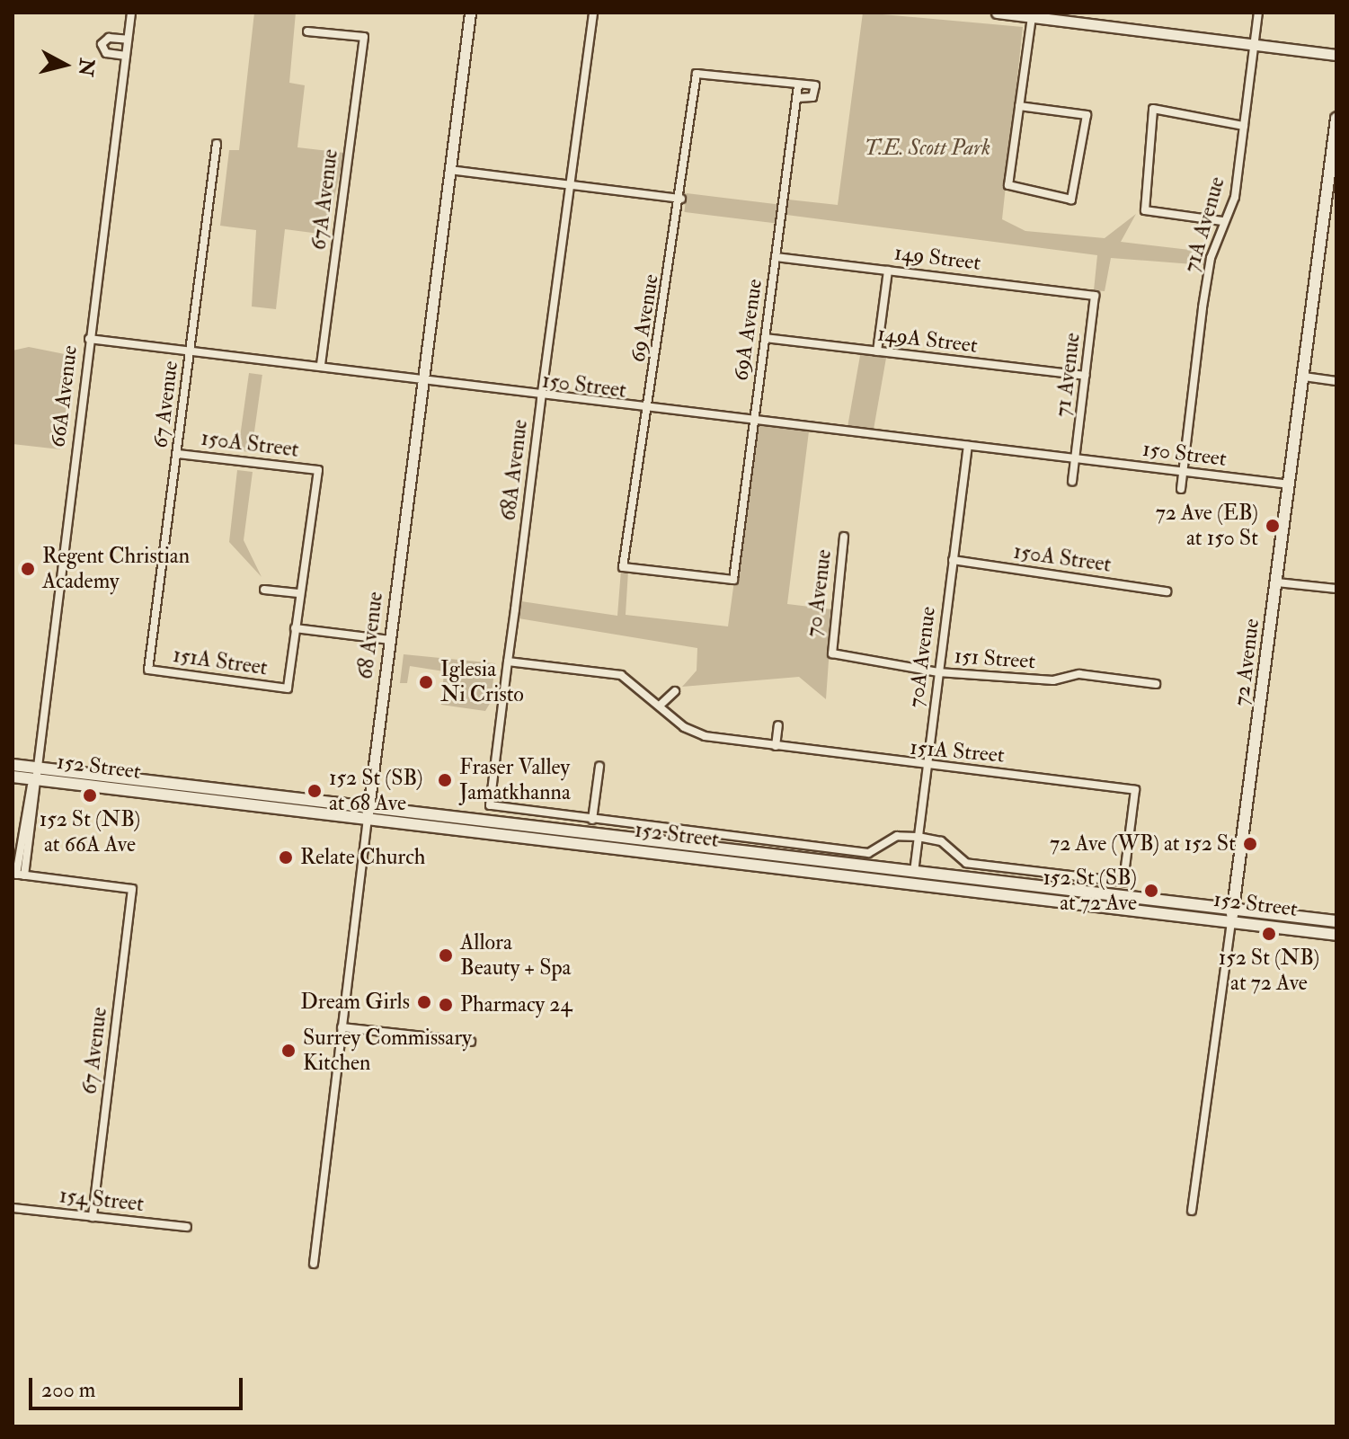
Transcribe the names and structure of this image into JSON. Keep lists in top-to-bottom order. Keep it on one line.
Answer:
{"streets":{"main road":["72 Avenue","152 Street"],"street":["67A Avenue","71A Avenue","149 Street","69 Avenue","69A Avenue","149A Street","71 Avenue","150 Street","66A Avenue","67 Avenue","150A Street","68A Avenue","70 Avenue","68 Avenue","70A Avenue","151 Street","151A Street","154 Street"]},"crossings":[["67A Avenue","150 Street"],["71A Avenue","150 Street"],["149 Street","69A Avenue"],["149 Street","71 Avenue"],["69 Avenue","69A Avenue"],["69 Avenue","150 Street"],["69A Avenue","149A Street"],["69A Avenue","150 Street"],["149A Street","71 Avenue"],["71 Avenue","150 Street"],["150 Street","66A Avenue"],["150 Street","67 Avenue"],["150 Street","68A Avenue"],["150 Street","68 Avenue"],["150 Street","70A Avenue"],["150 Street","72 Avenue"],["66A Avenue","67 Avenue"],["66A Avenue","152 Street"],["67 Avenue","150A Street"],["67 Avenue","151A Street"],["67 Avenue","154 Street"],["150A Street","70A Avenue"],["68A Avenue","151A Street"],["70 Avenue","151 Street"],["68 Avenue","152 Street"],["70A Avenue","151 Street"],["70A Avenue","151A Street"],["70A Avenue","152 Street"],["72 Avenue","152 Street"]],"parks":["T.E. Scott Park"],"places":["72 Ave (EB) at 150 St","Regent Christian Academy","Iglesia Ni Cristo","Fraser Valley Jamatkhanna","152 St (SB) at 68 Ave","152 St (NB) at 66A Ave","72 Ave (WB) at 152 St","Relate Church","152 St (SB) at 72 Ave","152 St (NB) at 72 Ave","Allora Beauty + Spa","Dream Girls","Pharmacy 24","Surrey Commissary Kitchen"],"scale_bar":"200 m","north":"right"}
